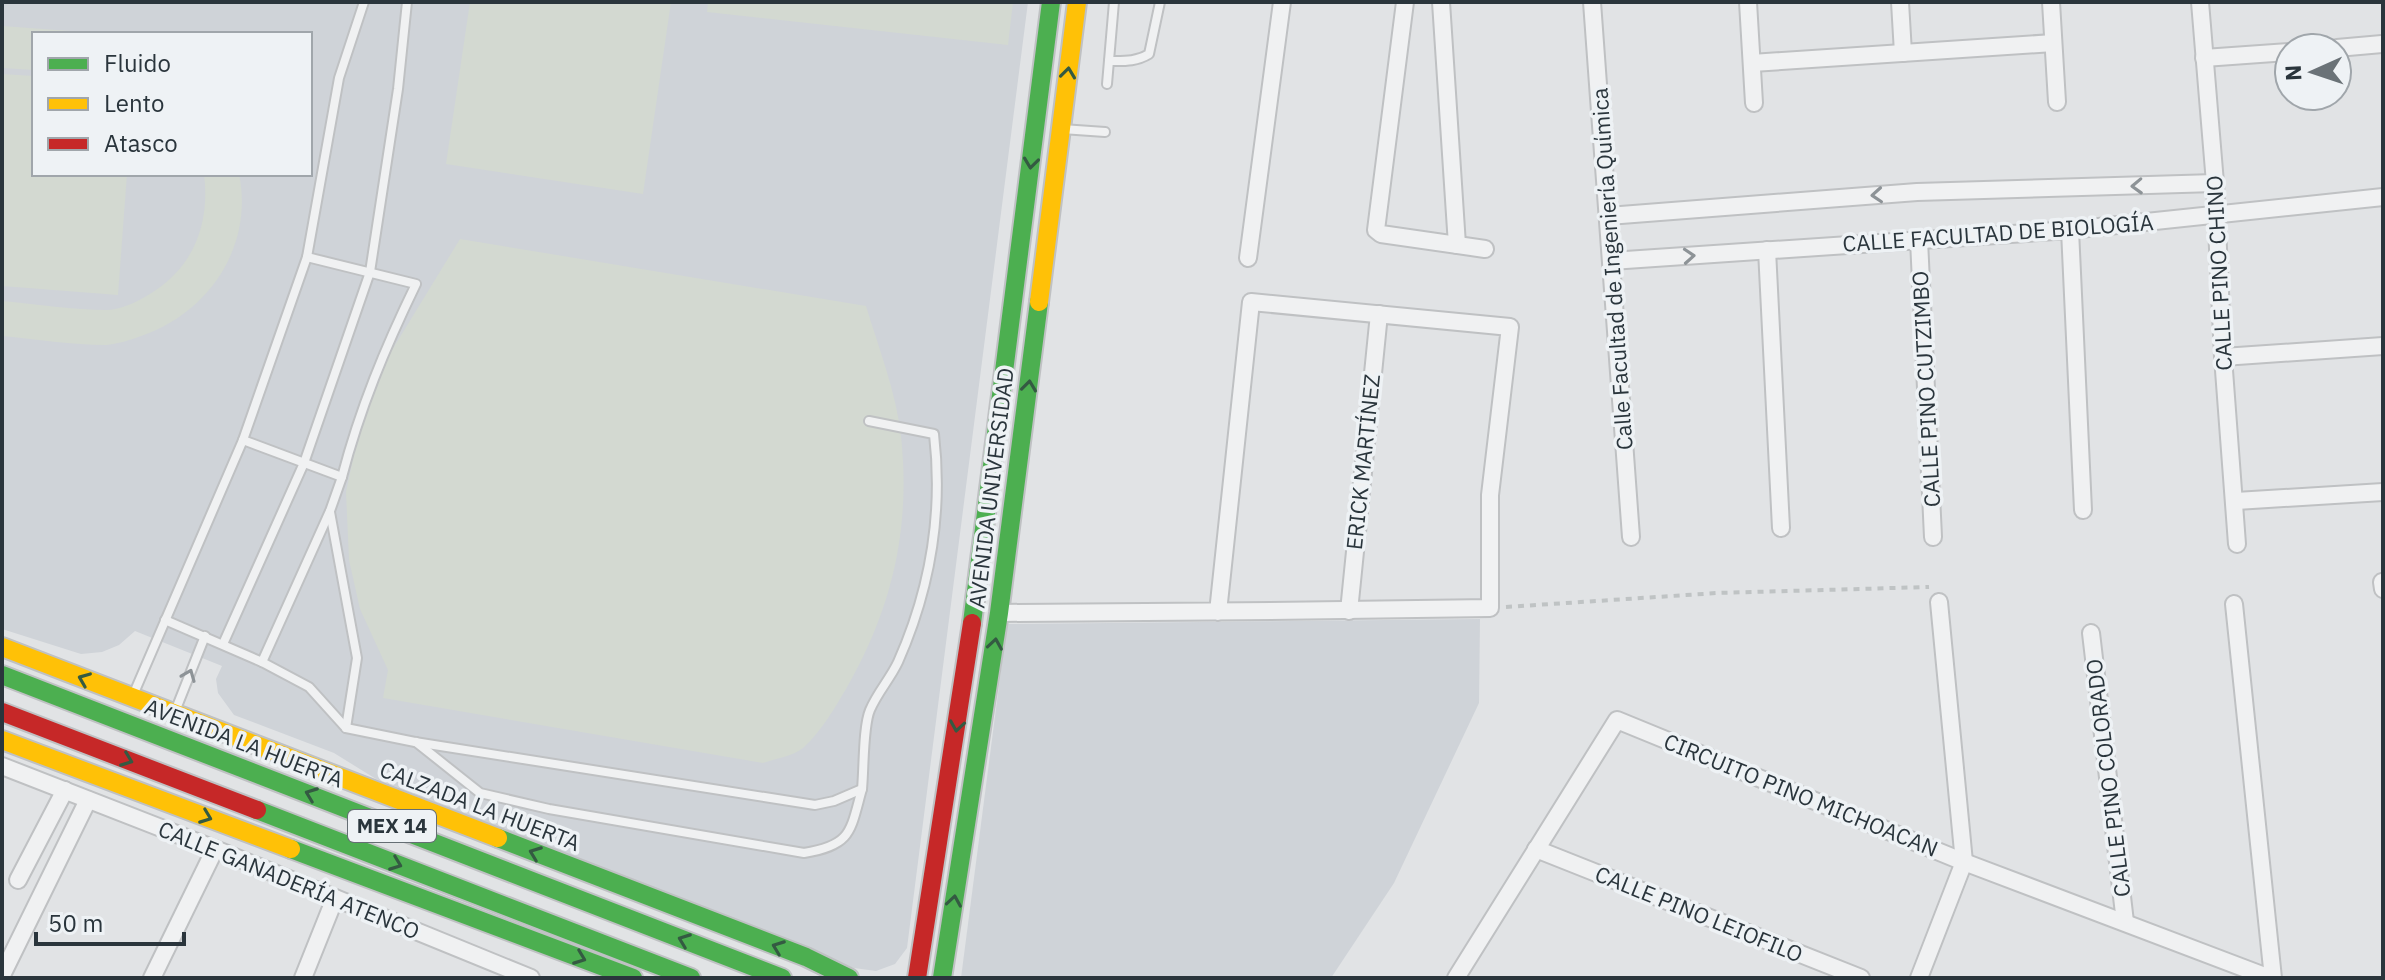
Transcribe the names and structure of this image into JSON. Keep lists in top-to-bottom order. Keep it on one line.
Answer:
{"streets":{"street":["CALLE FACULTAD DE BIOLOGÍA","Calle Facultad de Ingenierίa Quίmica","CALLE PINO CHINO","CALLE PINO CUTZIMBO","ERICK MARTÍNEZ","AVENIDA UNIVERSIDAD","AVENIDA LA HUERTA","CALLE PINO COLORADO","CIRCUITO PINO MICHOACAN","CALZADA LA HUERTA","MEX 14","CALLE GANADERÍA ATENCO","CALLE PINO LEIOFILO"]},"crossings":[["CALLE FACULTAD DE BIOLOGÍA","Calle Facultad de Ingenierίa Quίmica"],["CALLE FACULTAD DE BIOLOGÍA","CALLE PINO CHINO"],["CALLE FACULTAD DE BIOLOGÍA","CALLE PINO CUTZIMBO"],["CALLE PINO COLORADO","CIRCUITO PINO MICHOACAN"],["CIRCUITO PINO MICHOACAN","CALLE PINO LEIOFILO"]],"legend":["Fluido","Lento","Atasco"],"scale_bar":"50 m","north":"left"}
